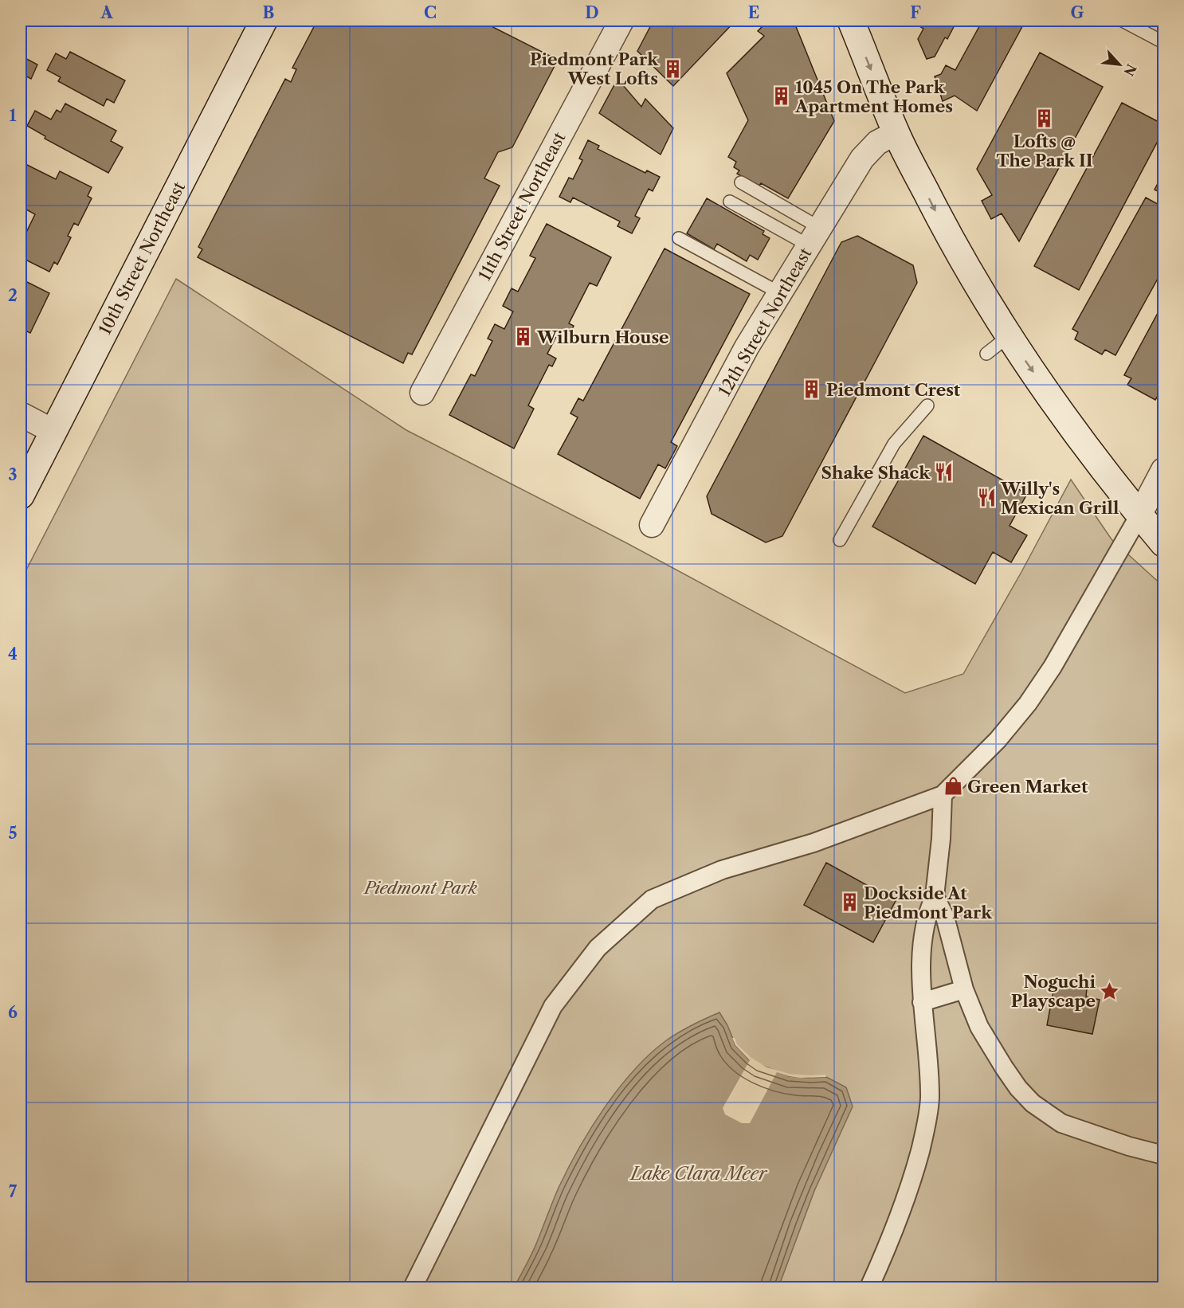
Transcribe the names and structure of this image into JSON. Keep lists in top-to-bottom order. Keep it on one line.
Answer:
{"streets":{"main road":["10th Street Northeast"],"street":["11th Street Northeast","12th Street Northeast"]},"water":["Lake Clara Meer"],"parks":["Piedmont Park"],"places":{"building":["Piedmont Park West Lofts","1045 On The Park Apartment Homes","Lofts @ The Park II","Wilburn House","Piedmont Crest","Dockside At Piedmont Park"],"restaurant":["Shake Shack","Willy's Mexican Grill"],"shop":["Green Market"],"place":["Noguchi Playscape"]},"north":"bottom right","grid":{"columns":["A","B","C","D","E","F","G"],"rows":["1","2","3","4","5","6","7"]}}
